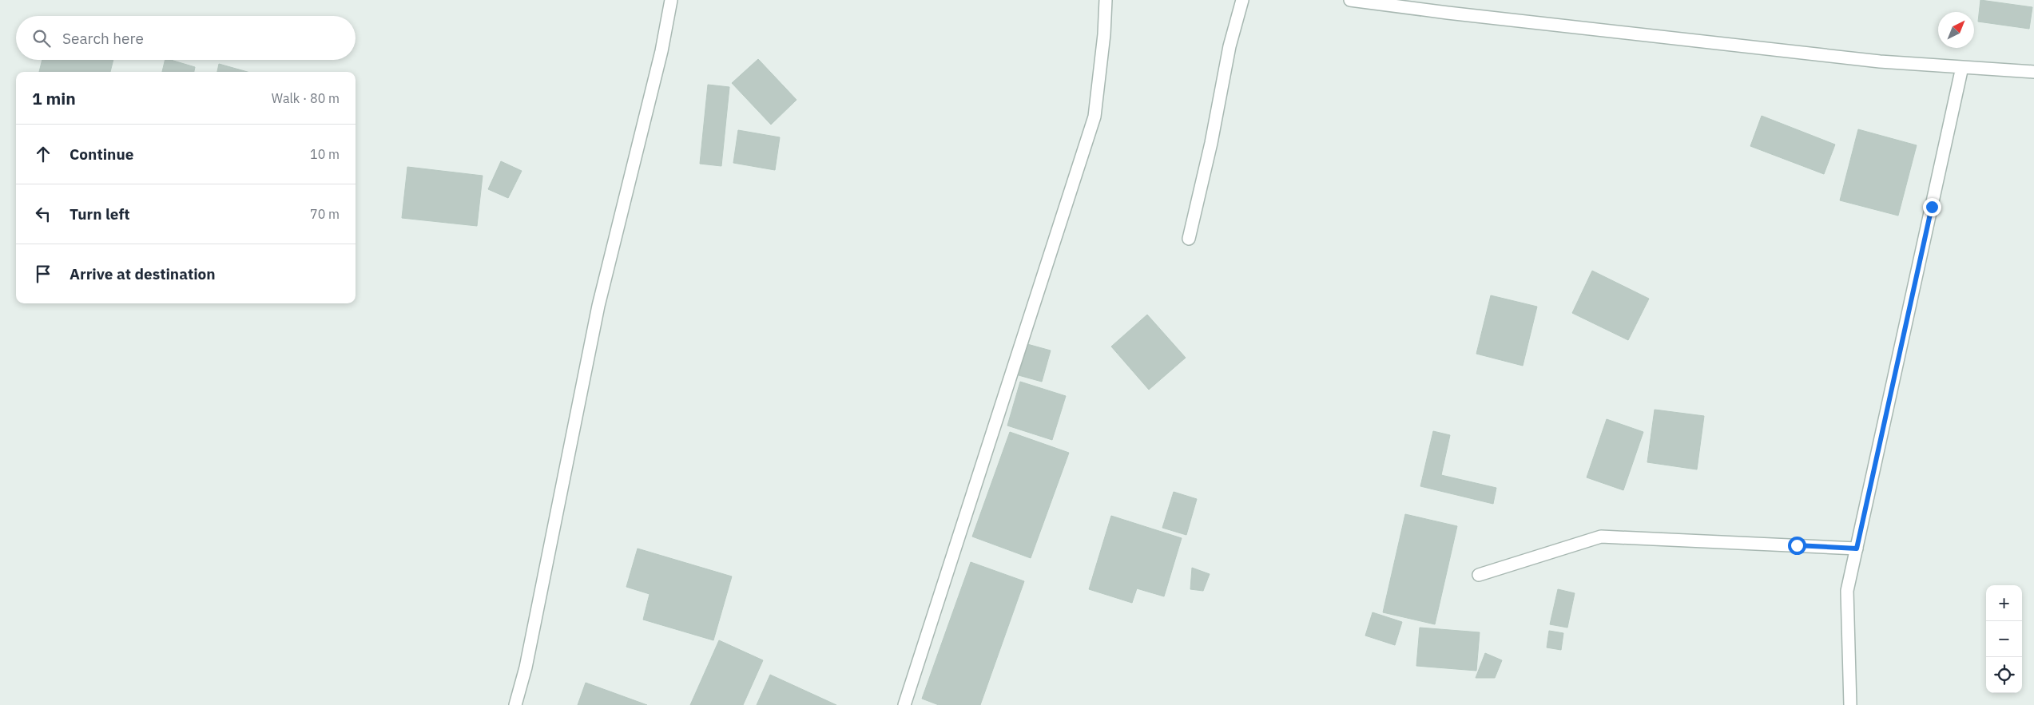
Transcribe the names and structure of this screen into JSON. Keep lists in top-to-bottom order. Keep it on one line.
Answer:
{"north":"top right","page":{"search":"Search here","heading":["1 min","Walk · 80 m"],"list":[["Continue","10 m"],["Turn left","70 m"],"Arrive at destination"],"map_buttons":["+","−"]}}
